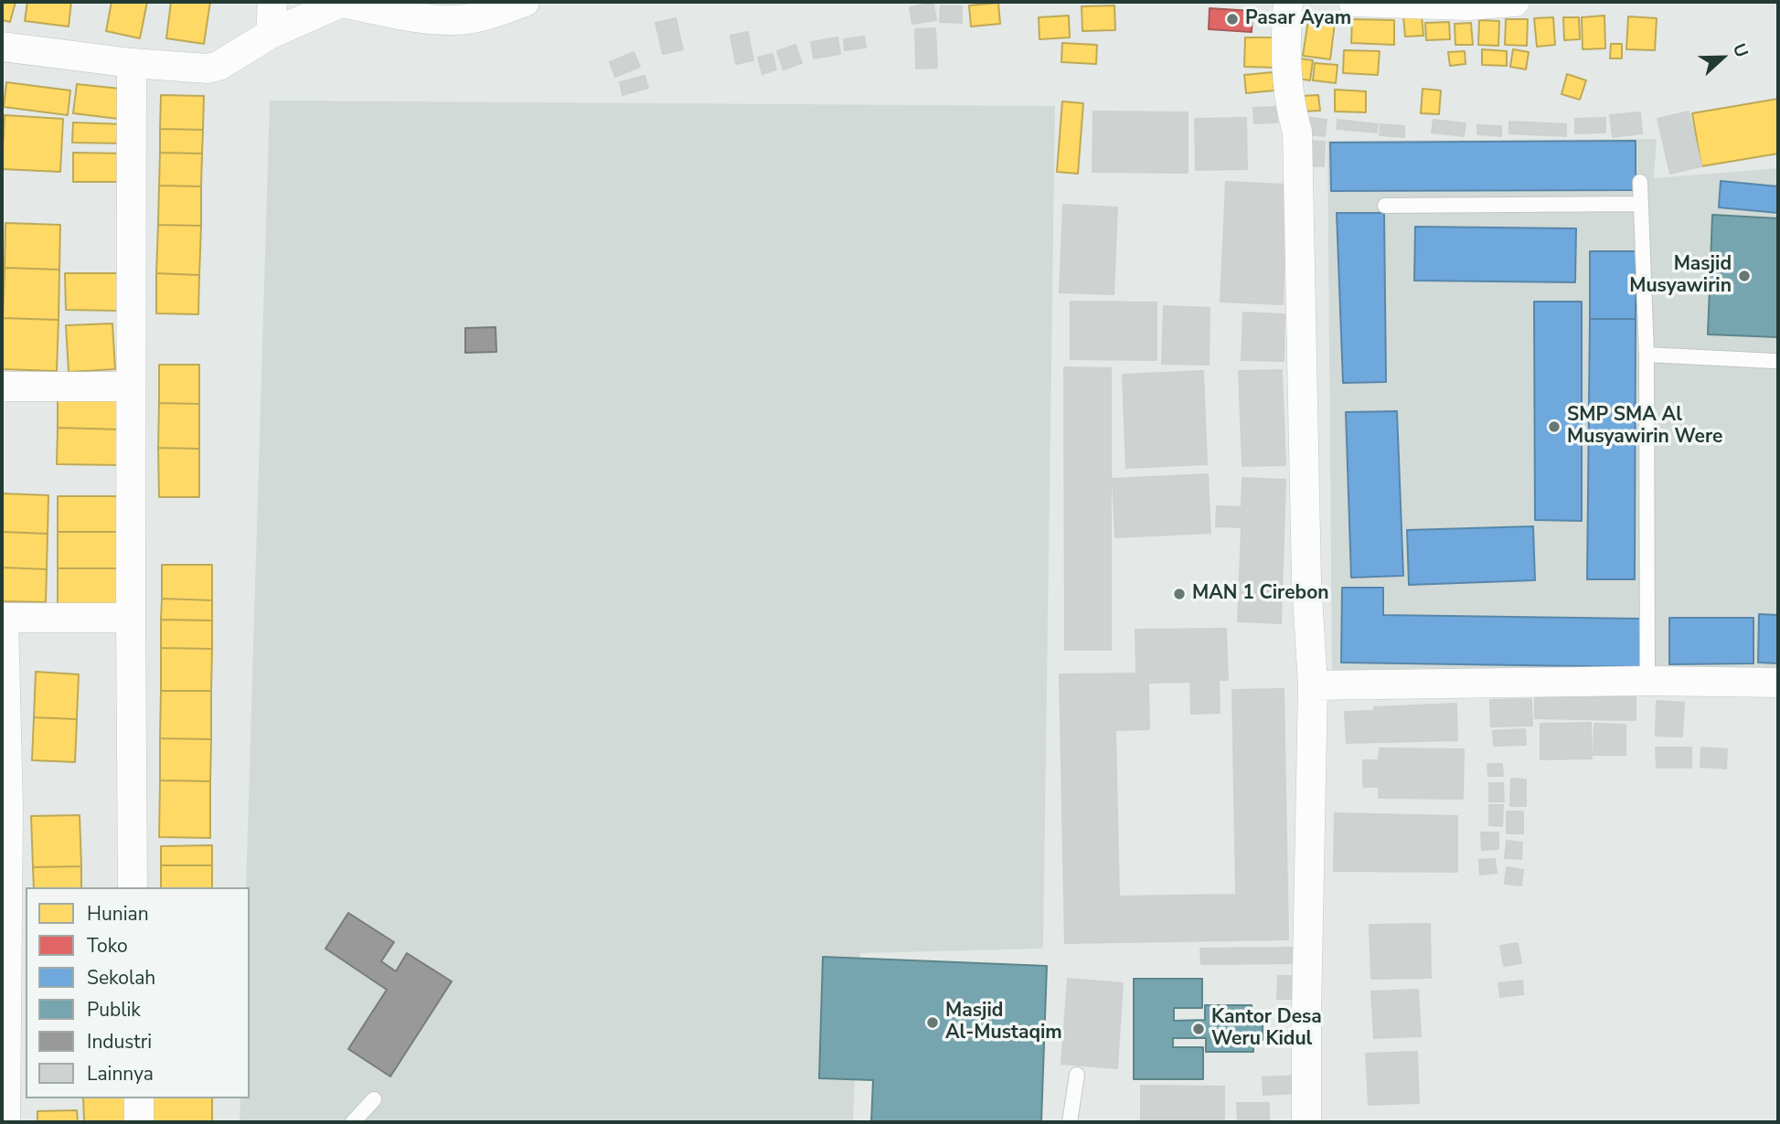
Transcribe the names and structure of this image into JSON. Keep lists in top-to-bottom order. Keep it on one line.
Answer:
{"places":["Pasar Ayam","Masjid Musyawirin","SMP SMA Al Musyawirin Were","MAN 1 Cirebon","Masjid Al-Mustaqim","Kantor Desa Weru Kidul"],"legend":["Hunian","Toko","Sekolah","Publik","Industri","Lainnya"],"north":"right"}
